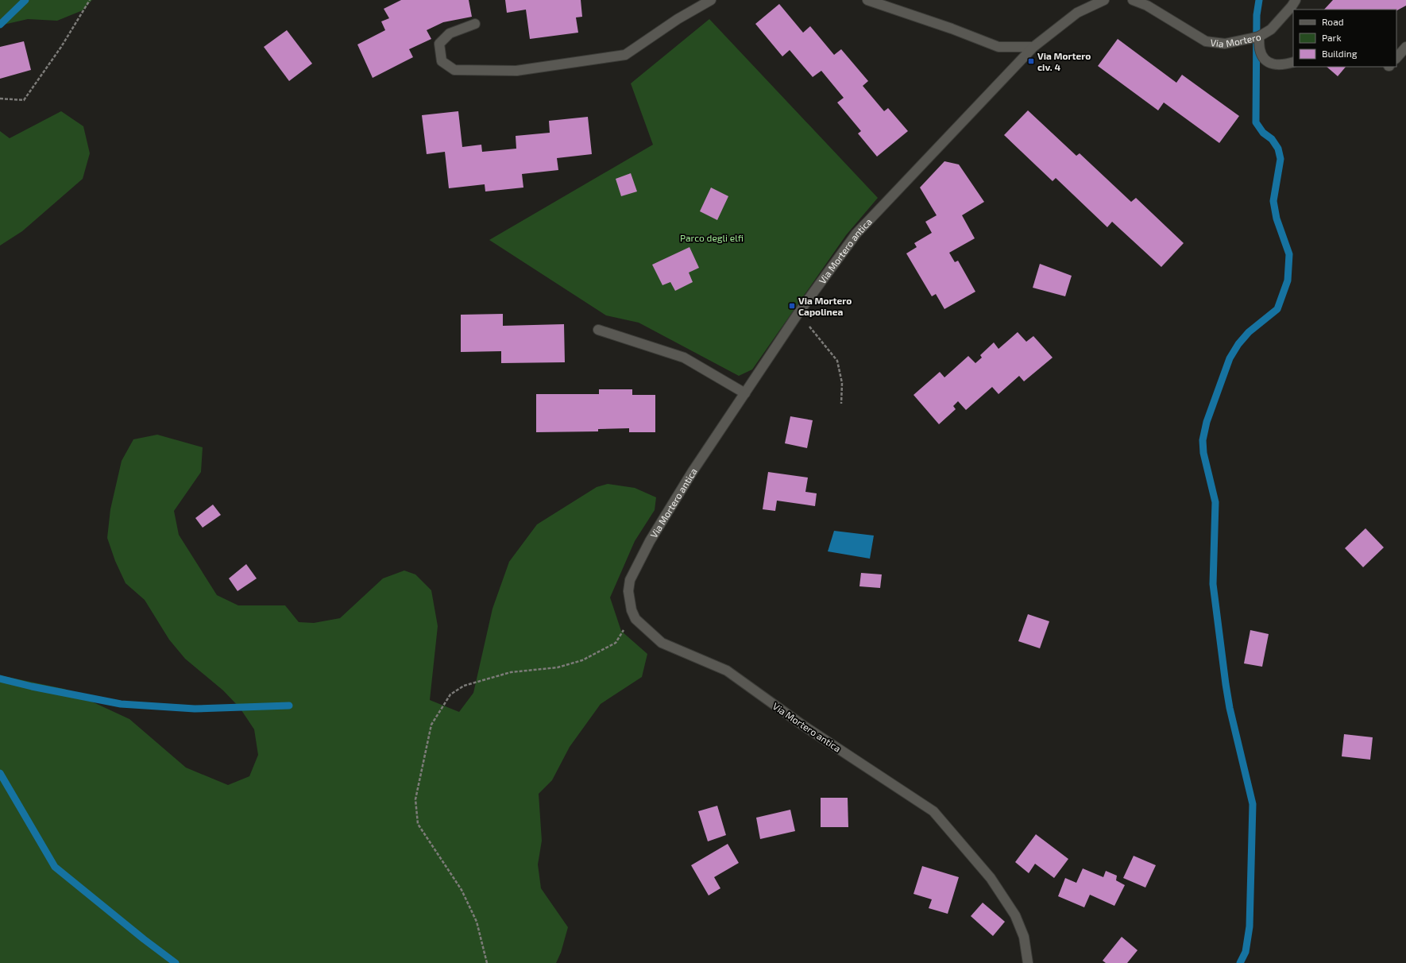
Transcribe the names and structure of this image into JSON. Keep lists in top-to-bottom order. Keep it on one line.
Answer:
{"streets":{"street":["Via Mortero","Via Mortero antica"]},"parks":["Parco degli elfi"],"places":{"transit":["Via Mortero civ. 4","Via Mortero Capolinea"]},"legend":["Road","Park","Building"]}
